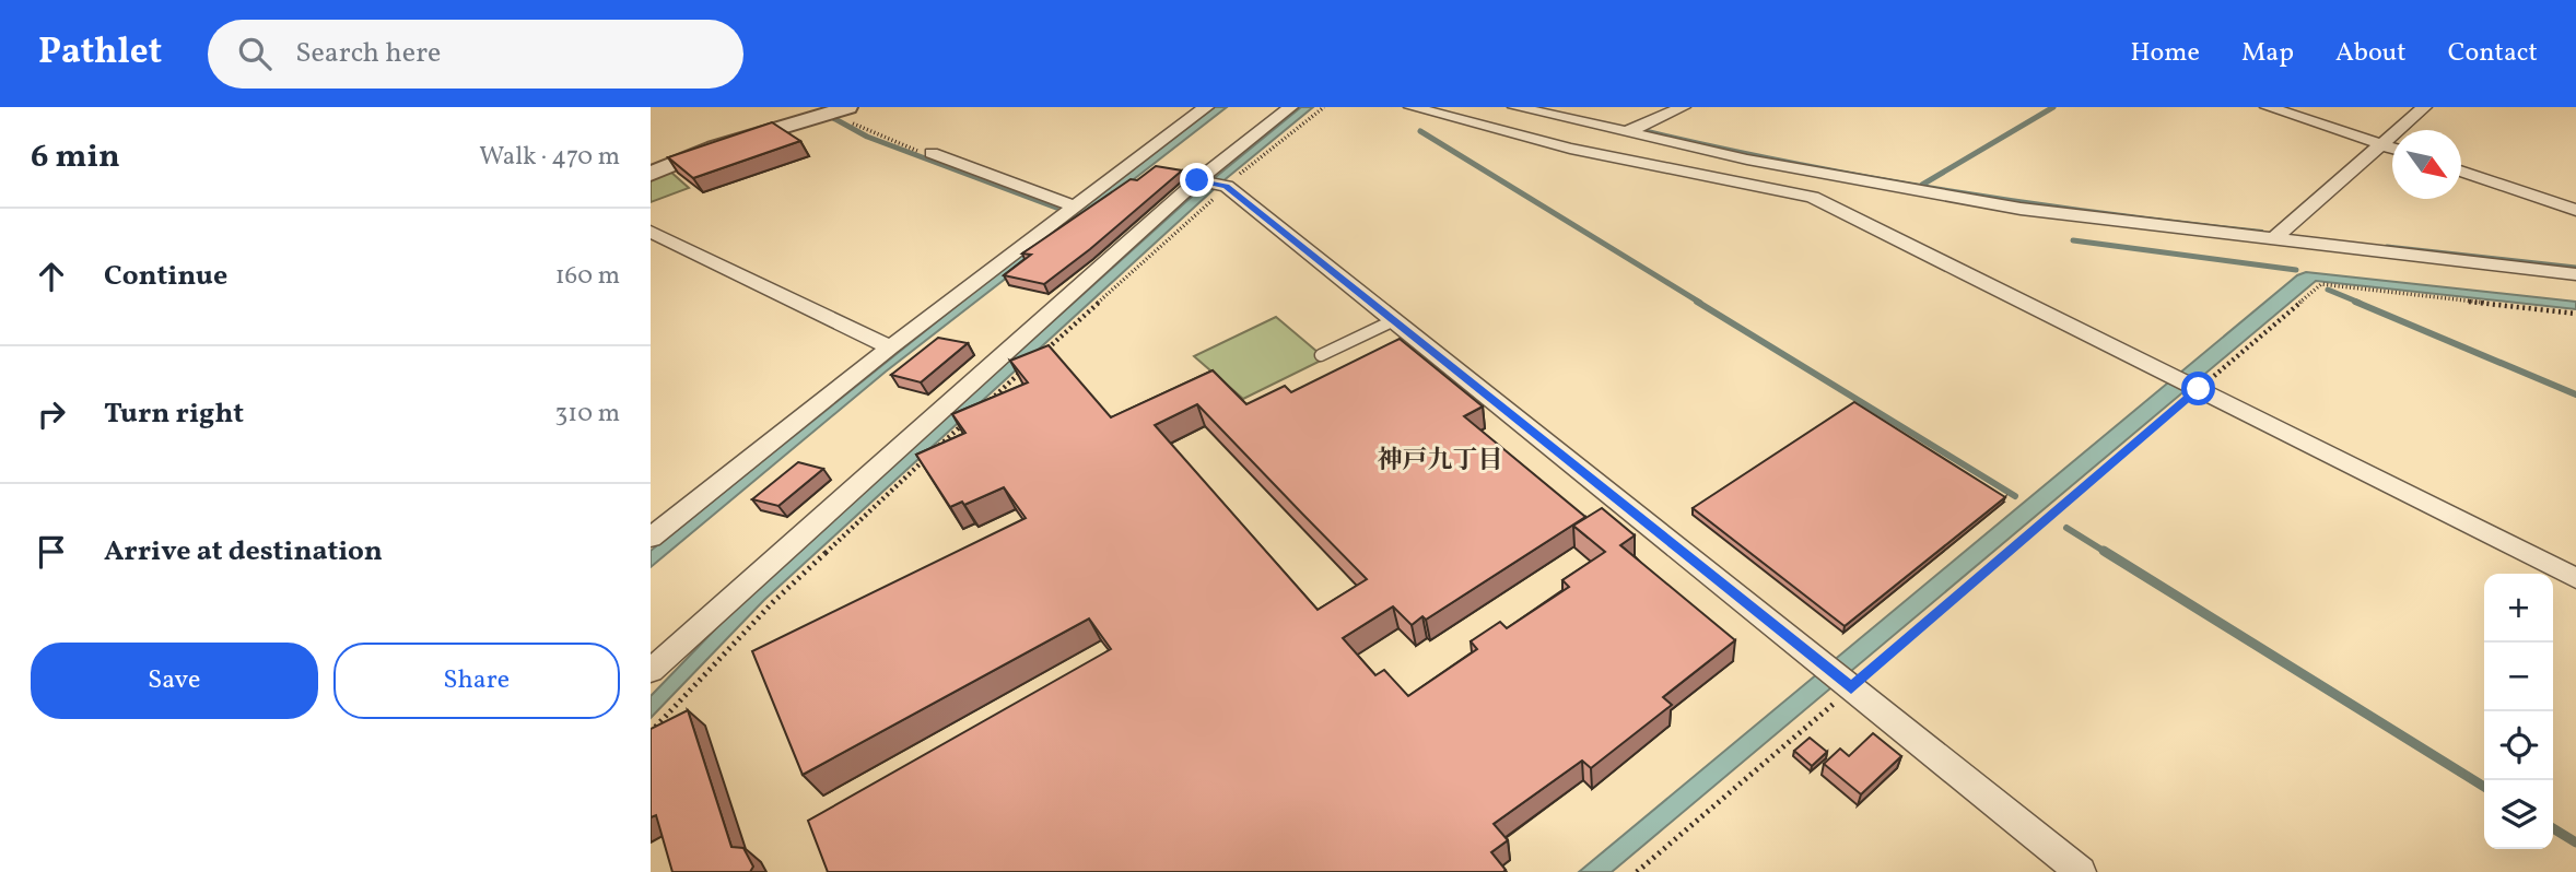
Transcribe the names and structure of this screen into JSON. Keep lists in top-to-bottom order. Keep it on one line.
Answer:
{"districts":["神戸九丁目"],"north":"bottom right","page":{"header":"Pathlet","search":"Search here","nav":["Home","Map","About","Contact"],"heading":["6 min","Walk · 470 m"],"list":[["Continue","160 m"],["Turn right","310 m"],"Arrive at destination"],"map_buttons":["+","−"],"buttons":["Save","Share"]}}
